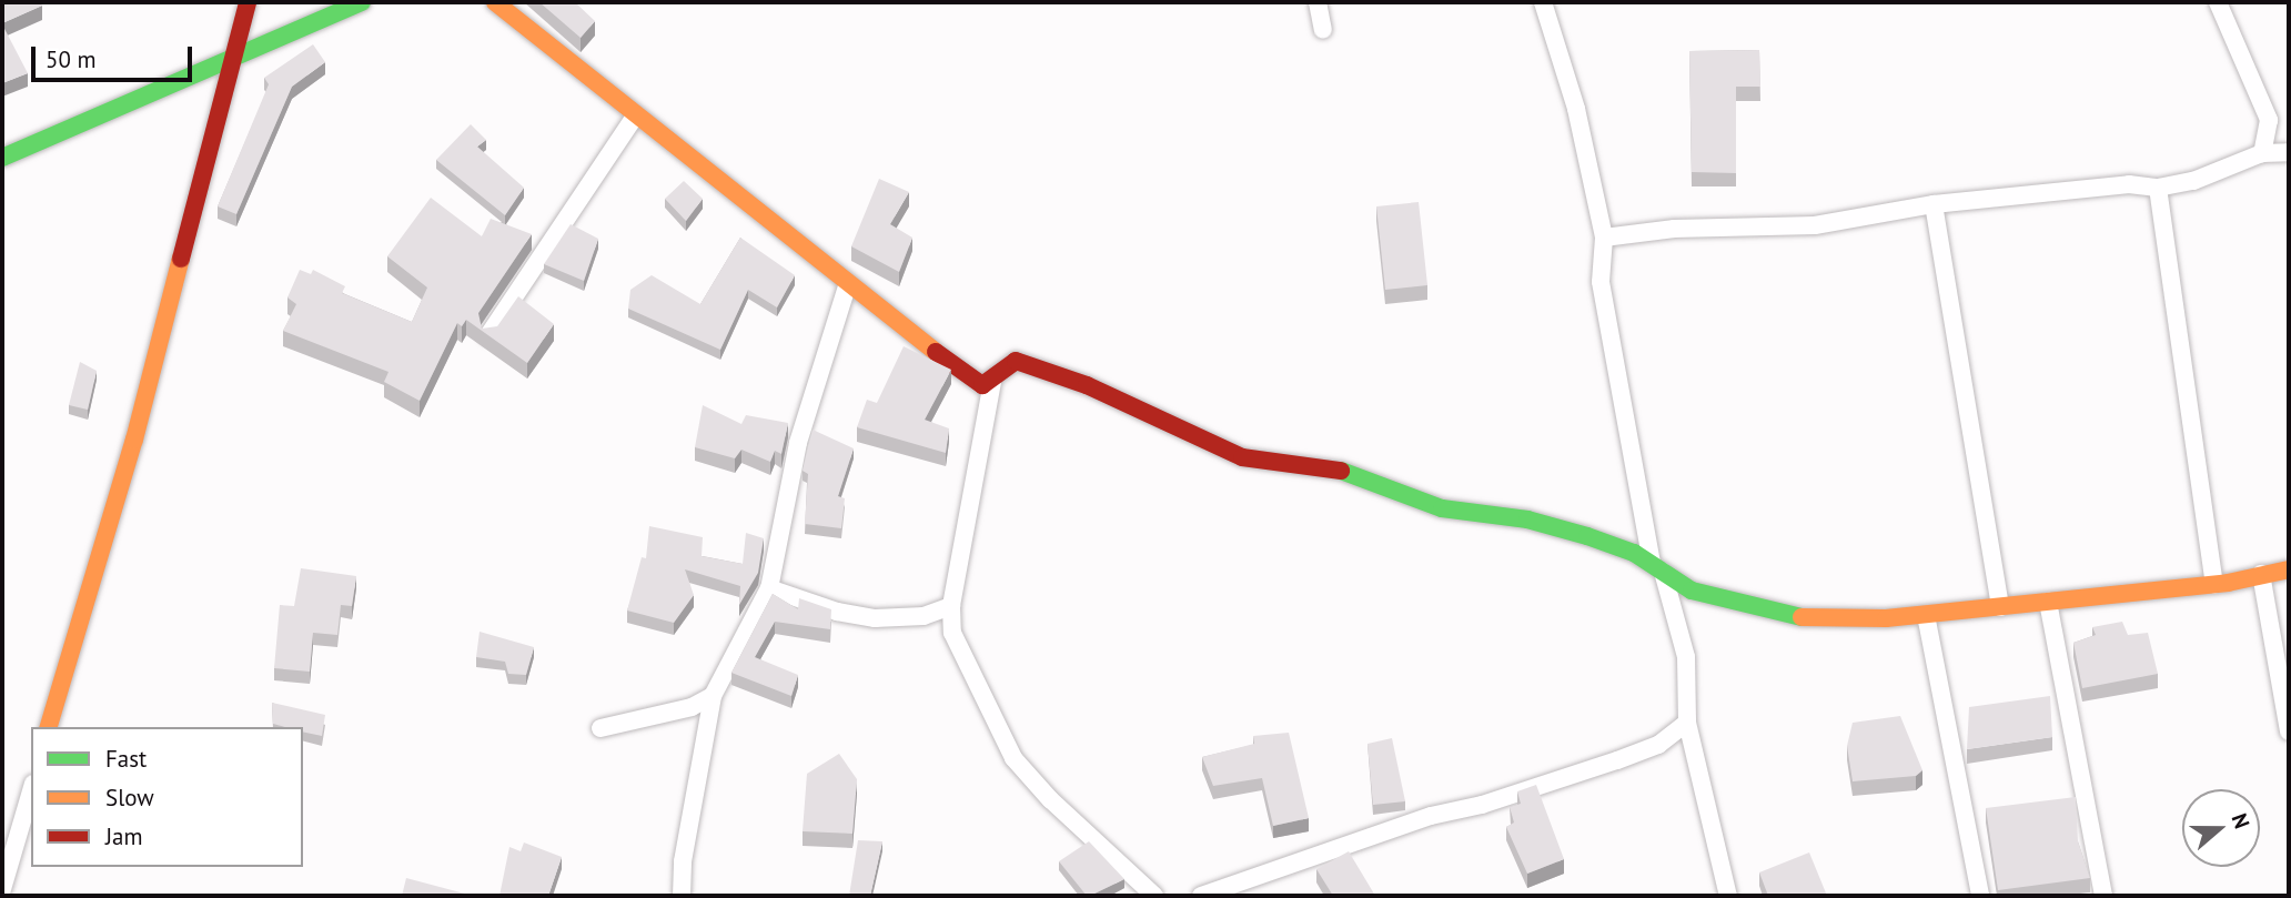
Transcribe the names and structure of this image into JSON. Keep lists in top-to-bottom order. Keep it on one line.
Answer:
{"legend":["Fast","Slow","Jam"],"scale_bar":"50 m","north":"right"}
